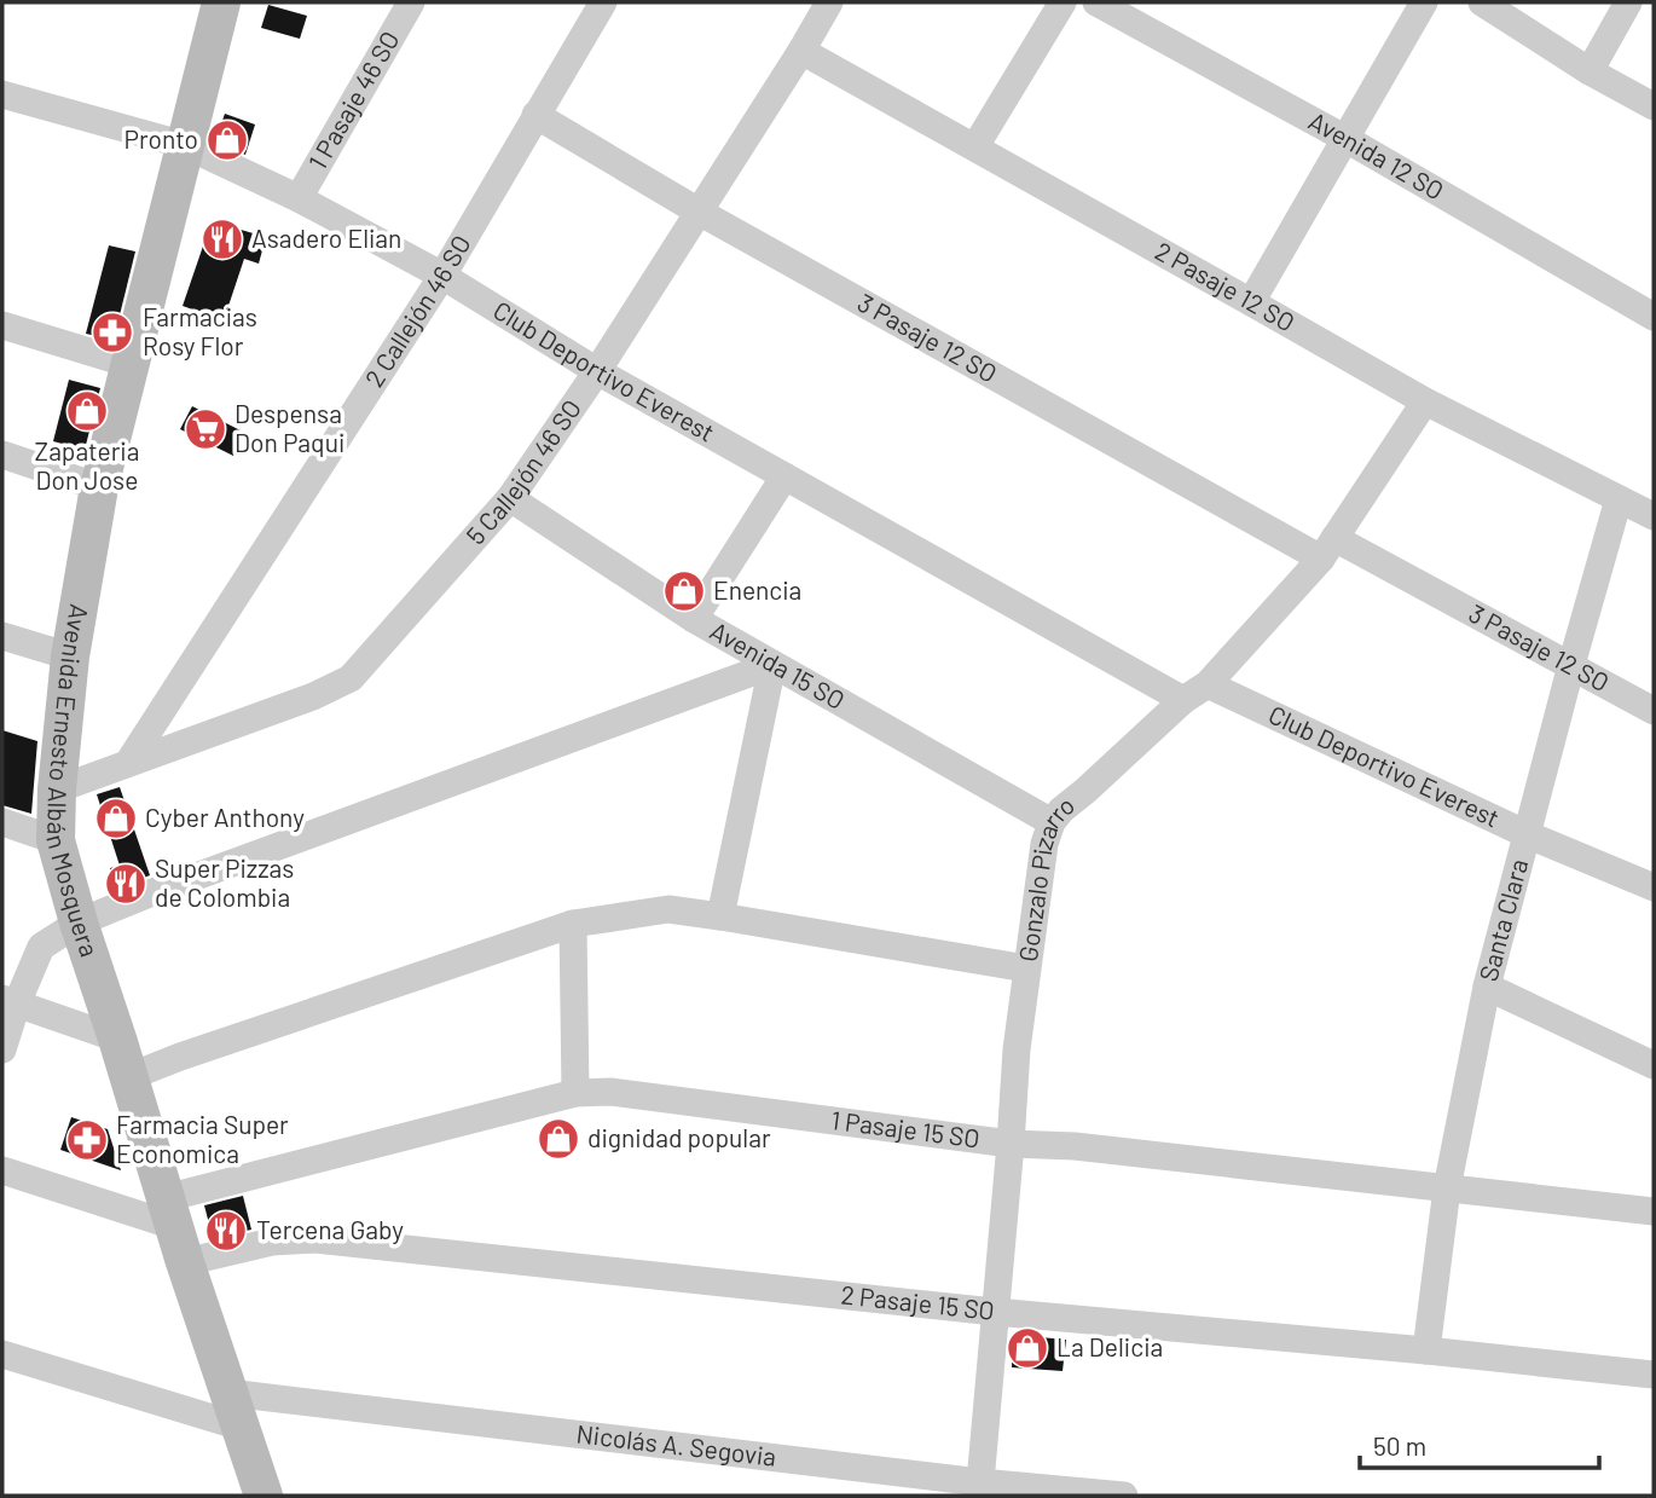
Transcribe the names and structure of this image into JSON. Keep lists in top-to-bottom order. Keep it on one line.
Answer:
{"streets":{"street":["1 Pasaje 46 SO","Avenida 12 SO","2 Pasaje 12 SO","2 Callejón 46 SO","3 Pasaje 12 SO","Club Deportivo Everest","5 Callejón 46 SO","Avenida 15 SO","Avenida Ernesto Albán Mosquera","Gonzalo Pizarro","Santa Clara","1 Pasaje 15 SO","2 Pasaje 15 SO","Nicolás A. Segovia"]},"crossings":[["1 Pasaje 46 SO","Club Deportivo Everest"],["2 Pasaje 12 SO","5 Callejón 46 SO"],["2 Pasaje 12 SO","Gonzalo Pizarro"],["2 Pasaje 12 SO","Santa Clara"],["2 Callejón 46 SO","3 Pasaje 12 SO"],["2 Callejón 46 SO","Club Deportivo Everest"],["2 Callejón 46 SO","5 Callejón 46 SO"],["3 Pasaje 12 SO","5 Callejón 46 SO"],["3 Pasaje 12 SO","Gonzalo Pizarro"],["3 Pasaje 12 SO","Santa Clara"],["Club Deportivo Everest","5 Callejón 46 SO"],["Club Deportivo Everest","Avenida Ernesto Albán Mosquera"],["Club Deportivo Everest","Gonzalo Pizarro"],["Club Deportivo Everest","Santa Clara"],["5 Callejón 46 SO","Avenida 15 SO"],["Avenida 15 SO","Gonzalo Pizarro"],["Avenida Ernesto Albán Mosquera","1 Pasaje 15 SO"],["Avenida Ernesto Albán Mosquera","2 Pasaje 15 SO"],["Avenida Ernesto Albán Mosquera","Nicolás A. Segovia"],["Gonzalo Pizarro","1 Pasaje 15 SO"],["Gonzalo Pizarro","2 Pasaje 15 SO"],["Gonzalo Pizarro","Nicolás A. Segovia"],["Santa Clara","1 Pasaje 15 SO"],["Santa Clara","2 Pasaje 15 SO"]],"places":{"shop":["Pronto","Zapateria Don Jose","Enencia","Cyber Anthony","dignidad popular","La Delicia"],"restaurant":["Asadero Elian","Super Pizzas de Colombia","Tercena Gaby"],"pharmacy":["Farmacias Rosy Flor","Farmacia Super Economica"],"supermarket":["Despensa Don Paqui"]},"scale_bar":"50 m"}
